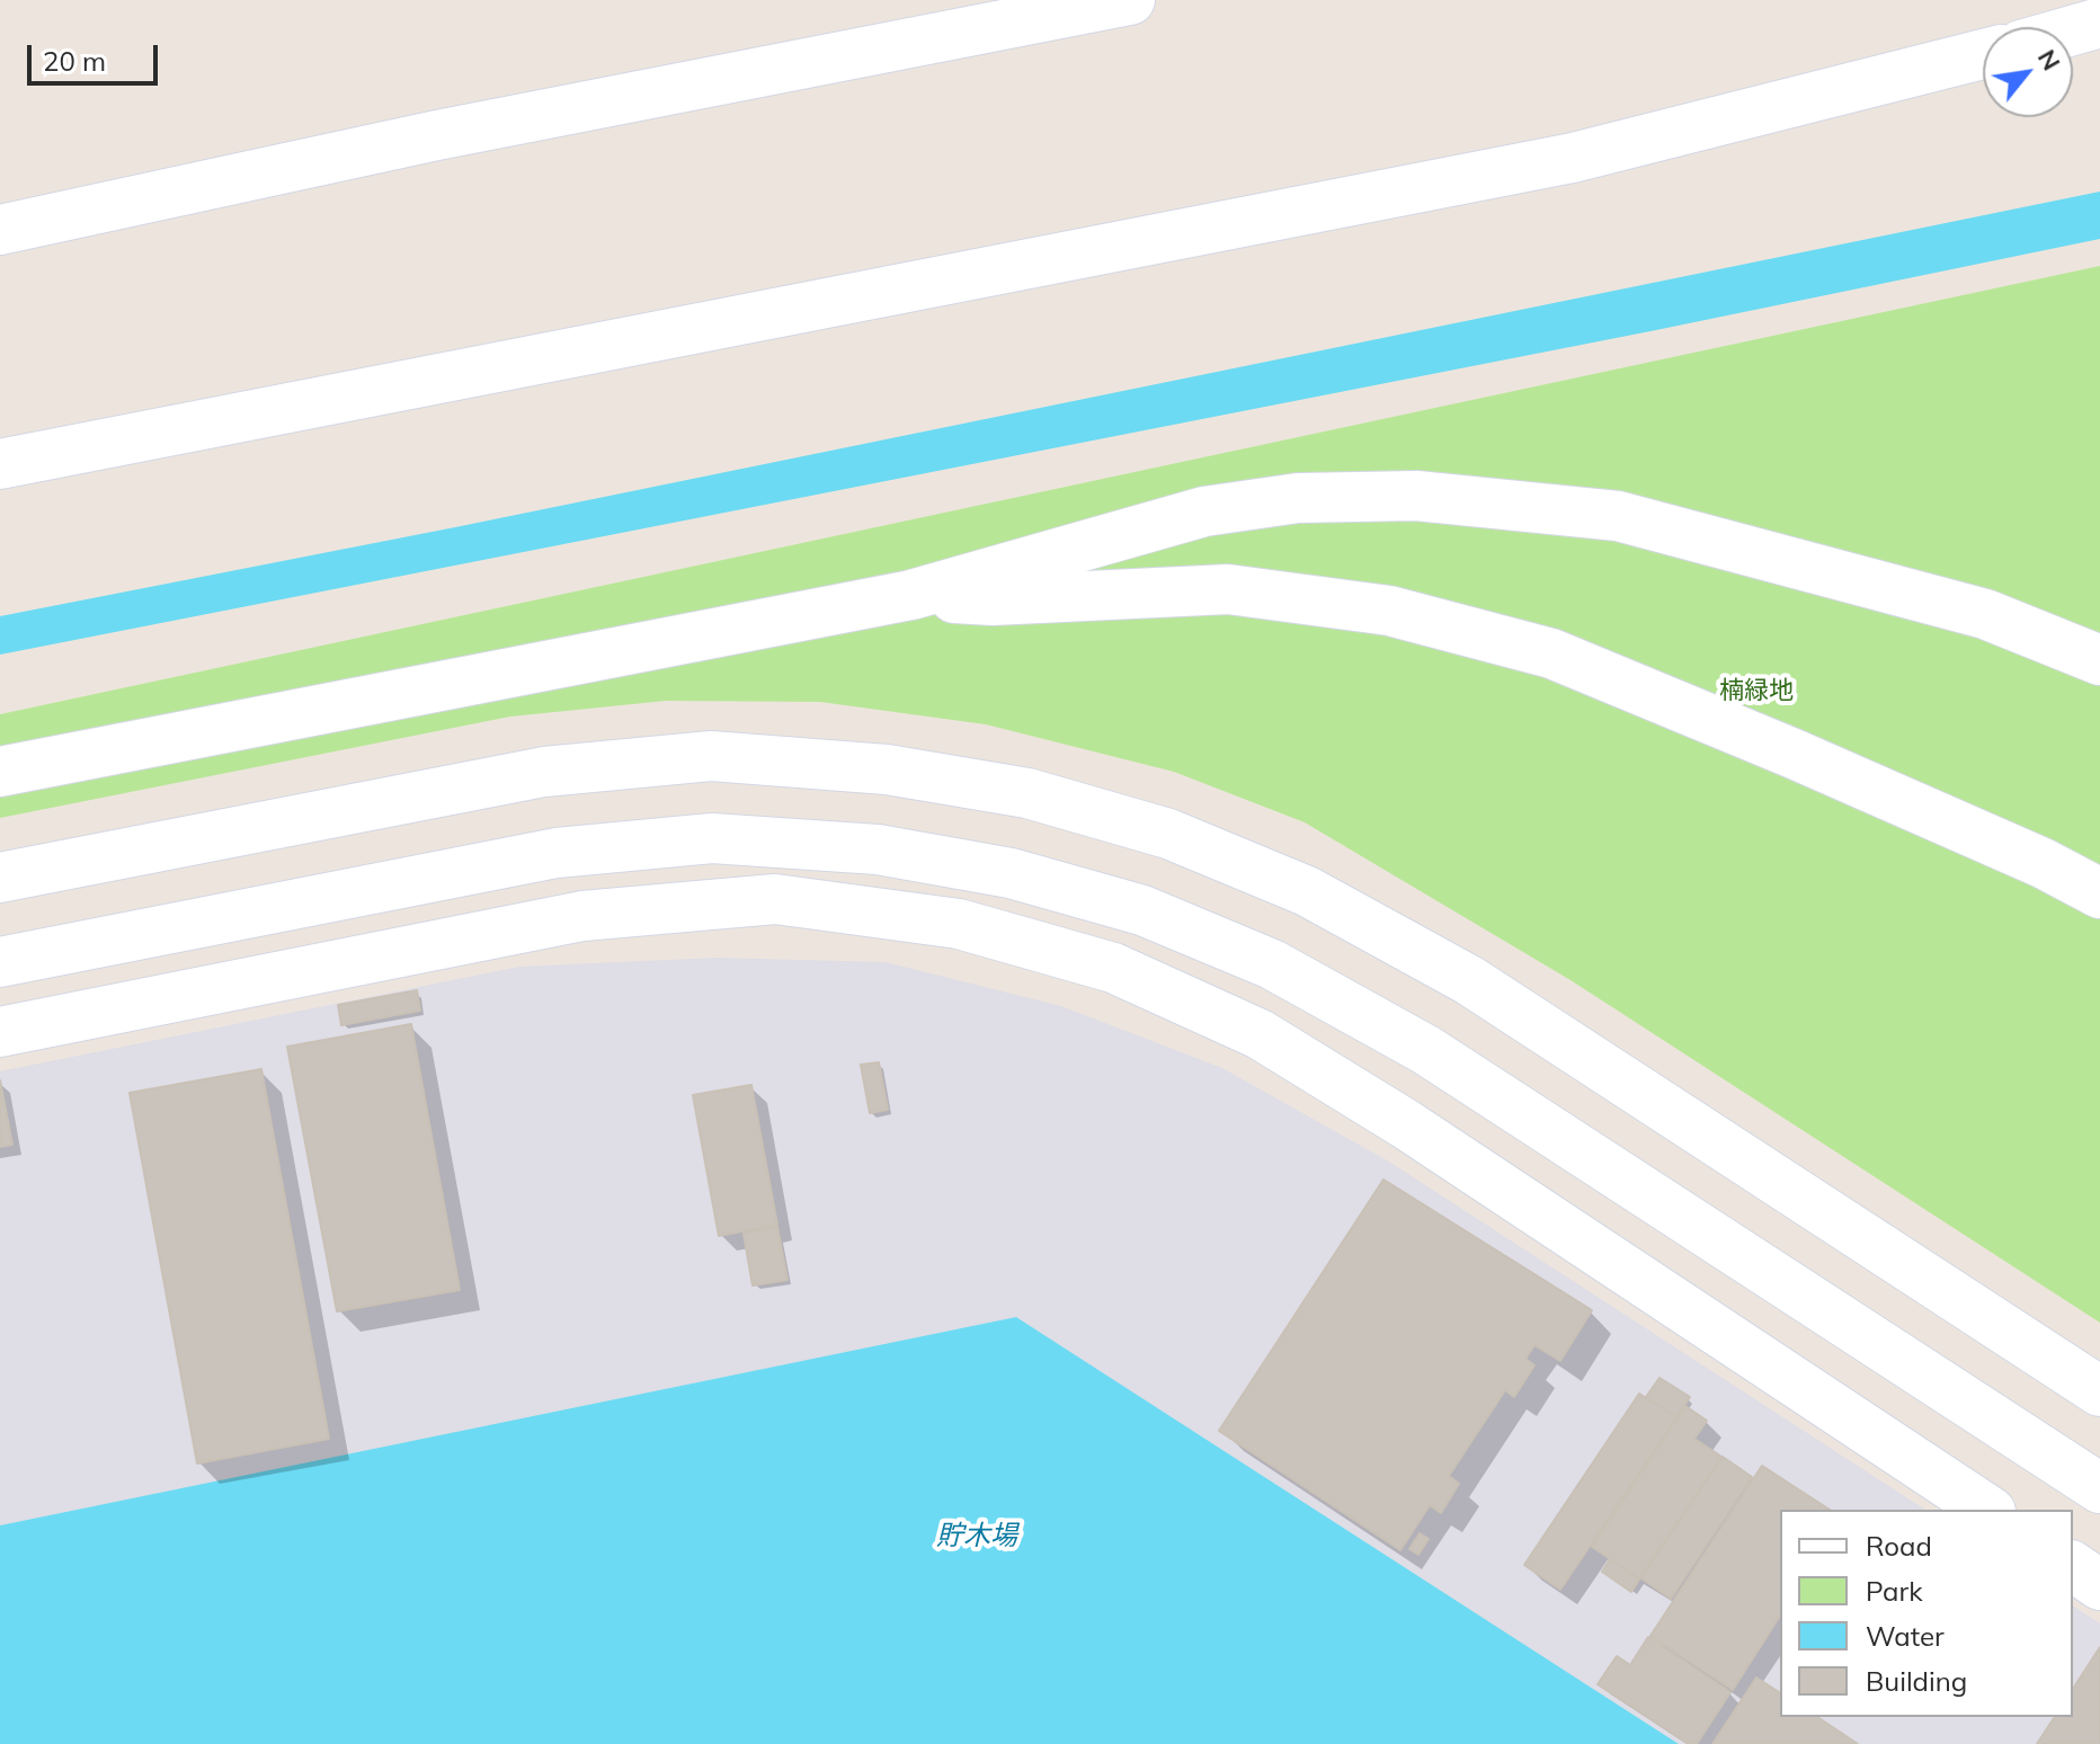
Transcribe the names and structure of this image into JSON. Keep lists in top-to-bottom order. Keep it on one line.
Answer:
{"water":["貯木場"],"parks":["楠緑地"],"legend":["Road","Park","Water","Building"],"scale_bar":"20 m","north":"top right"}
